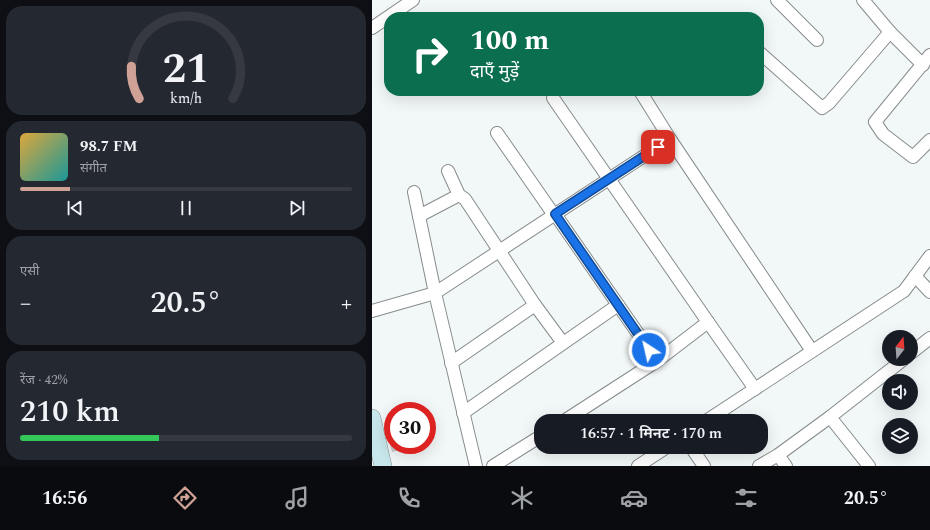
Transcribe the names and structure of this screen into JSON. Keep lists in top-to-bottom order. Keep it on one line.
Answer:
{"north":"top","page":{"turn":["100 m","दाएँ मुड़ें"],"song":["98.7 FM","संगीत"],"tile":["एसी",["रेंज · 42%","210 km"]],"heat":["−","20.5°","+"],"limit":"30","trip":"16:57 · 1 मिनट · 170 m","tabs":["16:56","20.5°"],"gauge":["21","km/h"]}}
